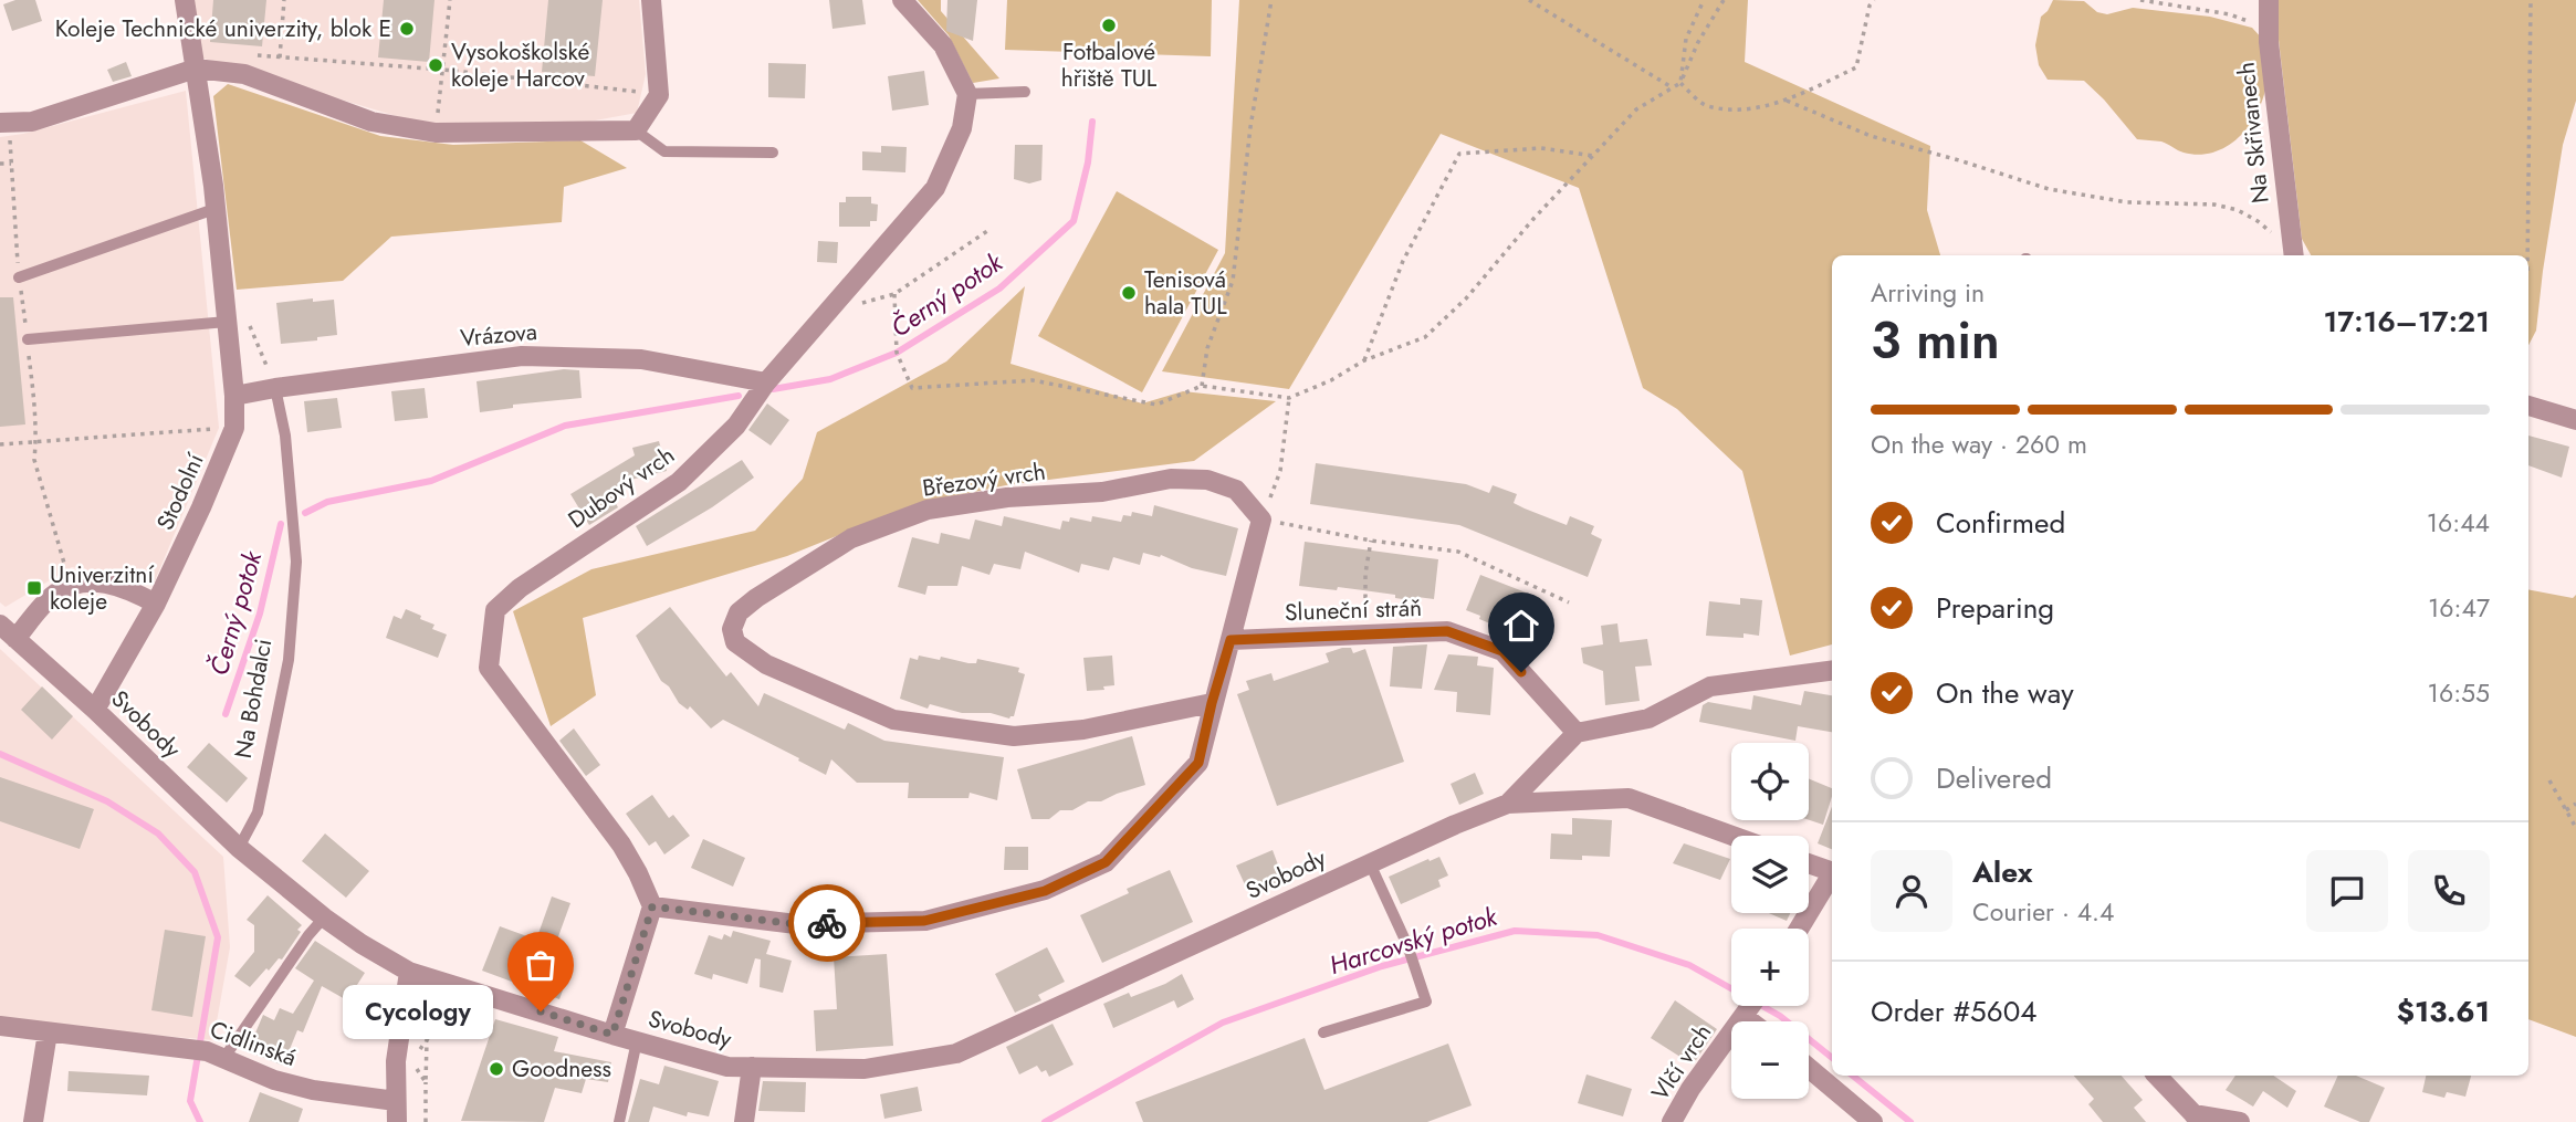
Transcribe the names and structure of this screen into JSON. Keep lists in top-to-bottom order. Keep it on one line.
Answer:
{"streets":{"street":["Na Skřivanech","Vrázova","Březový vrch","Dubový vrch","Stodolní","Sluneční stráň","Svobody","Cidlinská","Vlčí vrch"],"lane":["Na Bohdalci"]},"crossings":[["Vrázova","Dubový vrch"],["Vrázova","Stodolní"],["Vrázova","Na Bohdalci"],["Stodolní","Svobody"],["Na Bohdalci","Svobody"]],"water":["Černý potok","Harcovský potok"],"places":{"other":["Fotbalové hřiště TUL","Koleje Technické univerzity, blok E","Vysokoškolské koleje Harcov","Tenisová hala TUL","Cycology","Goodness"],"transit":["Univerzitní koleje"]},"page":{"heading":["3 min","Arriving in","17:16–17:21"],"panel":["Alex","Courier · 4.4","Order #5604","$13.61"],"bar":"On the way · 260 m","list":[["Confirmed","16:44"],["Preparing","16:47"],["On the way","16:55"],"Delivered"],"map_buttons":["+","−"],"bubble":"Cycology"}}
